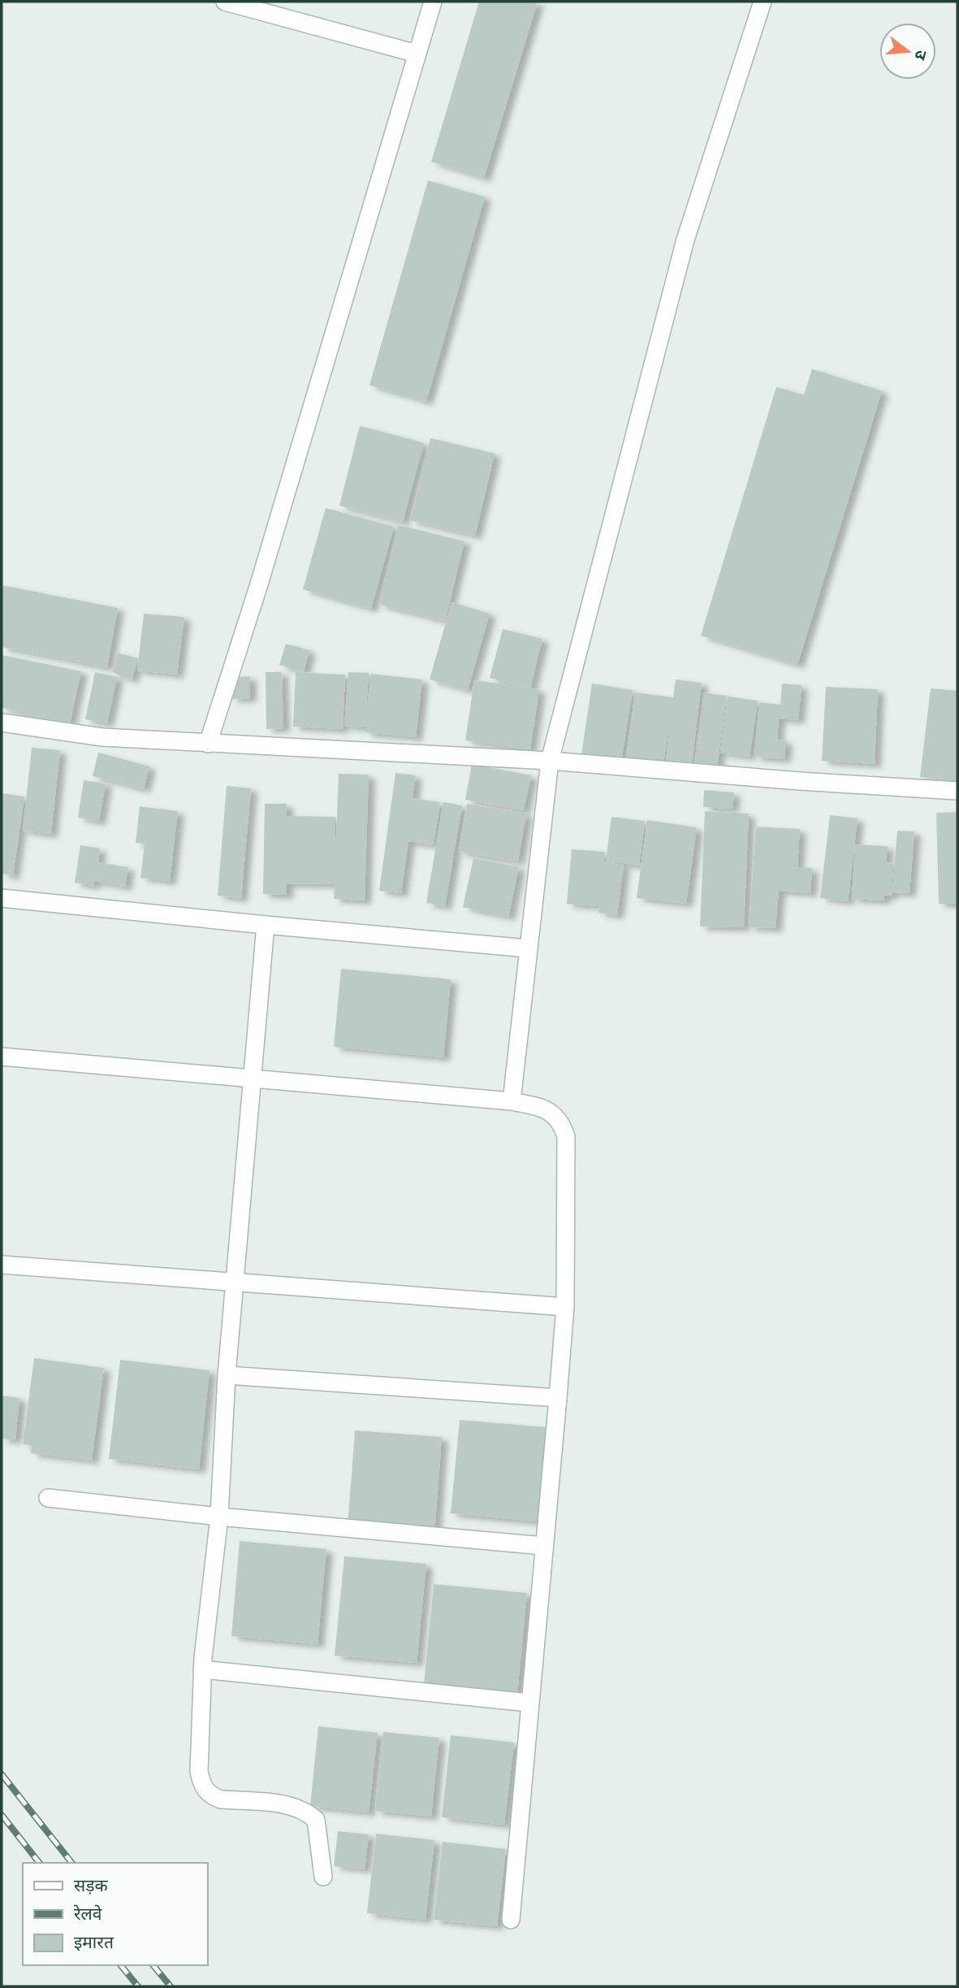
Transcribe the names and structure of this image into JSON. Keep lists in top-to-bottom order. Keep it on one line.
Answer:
{"legend":["सड़क","रेलवे","इमारत"],"north":"right"}
